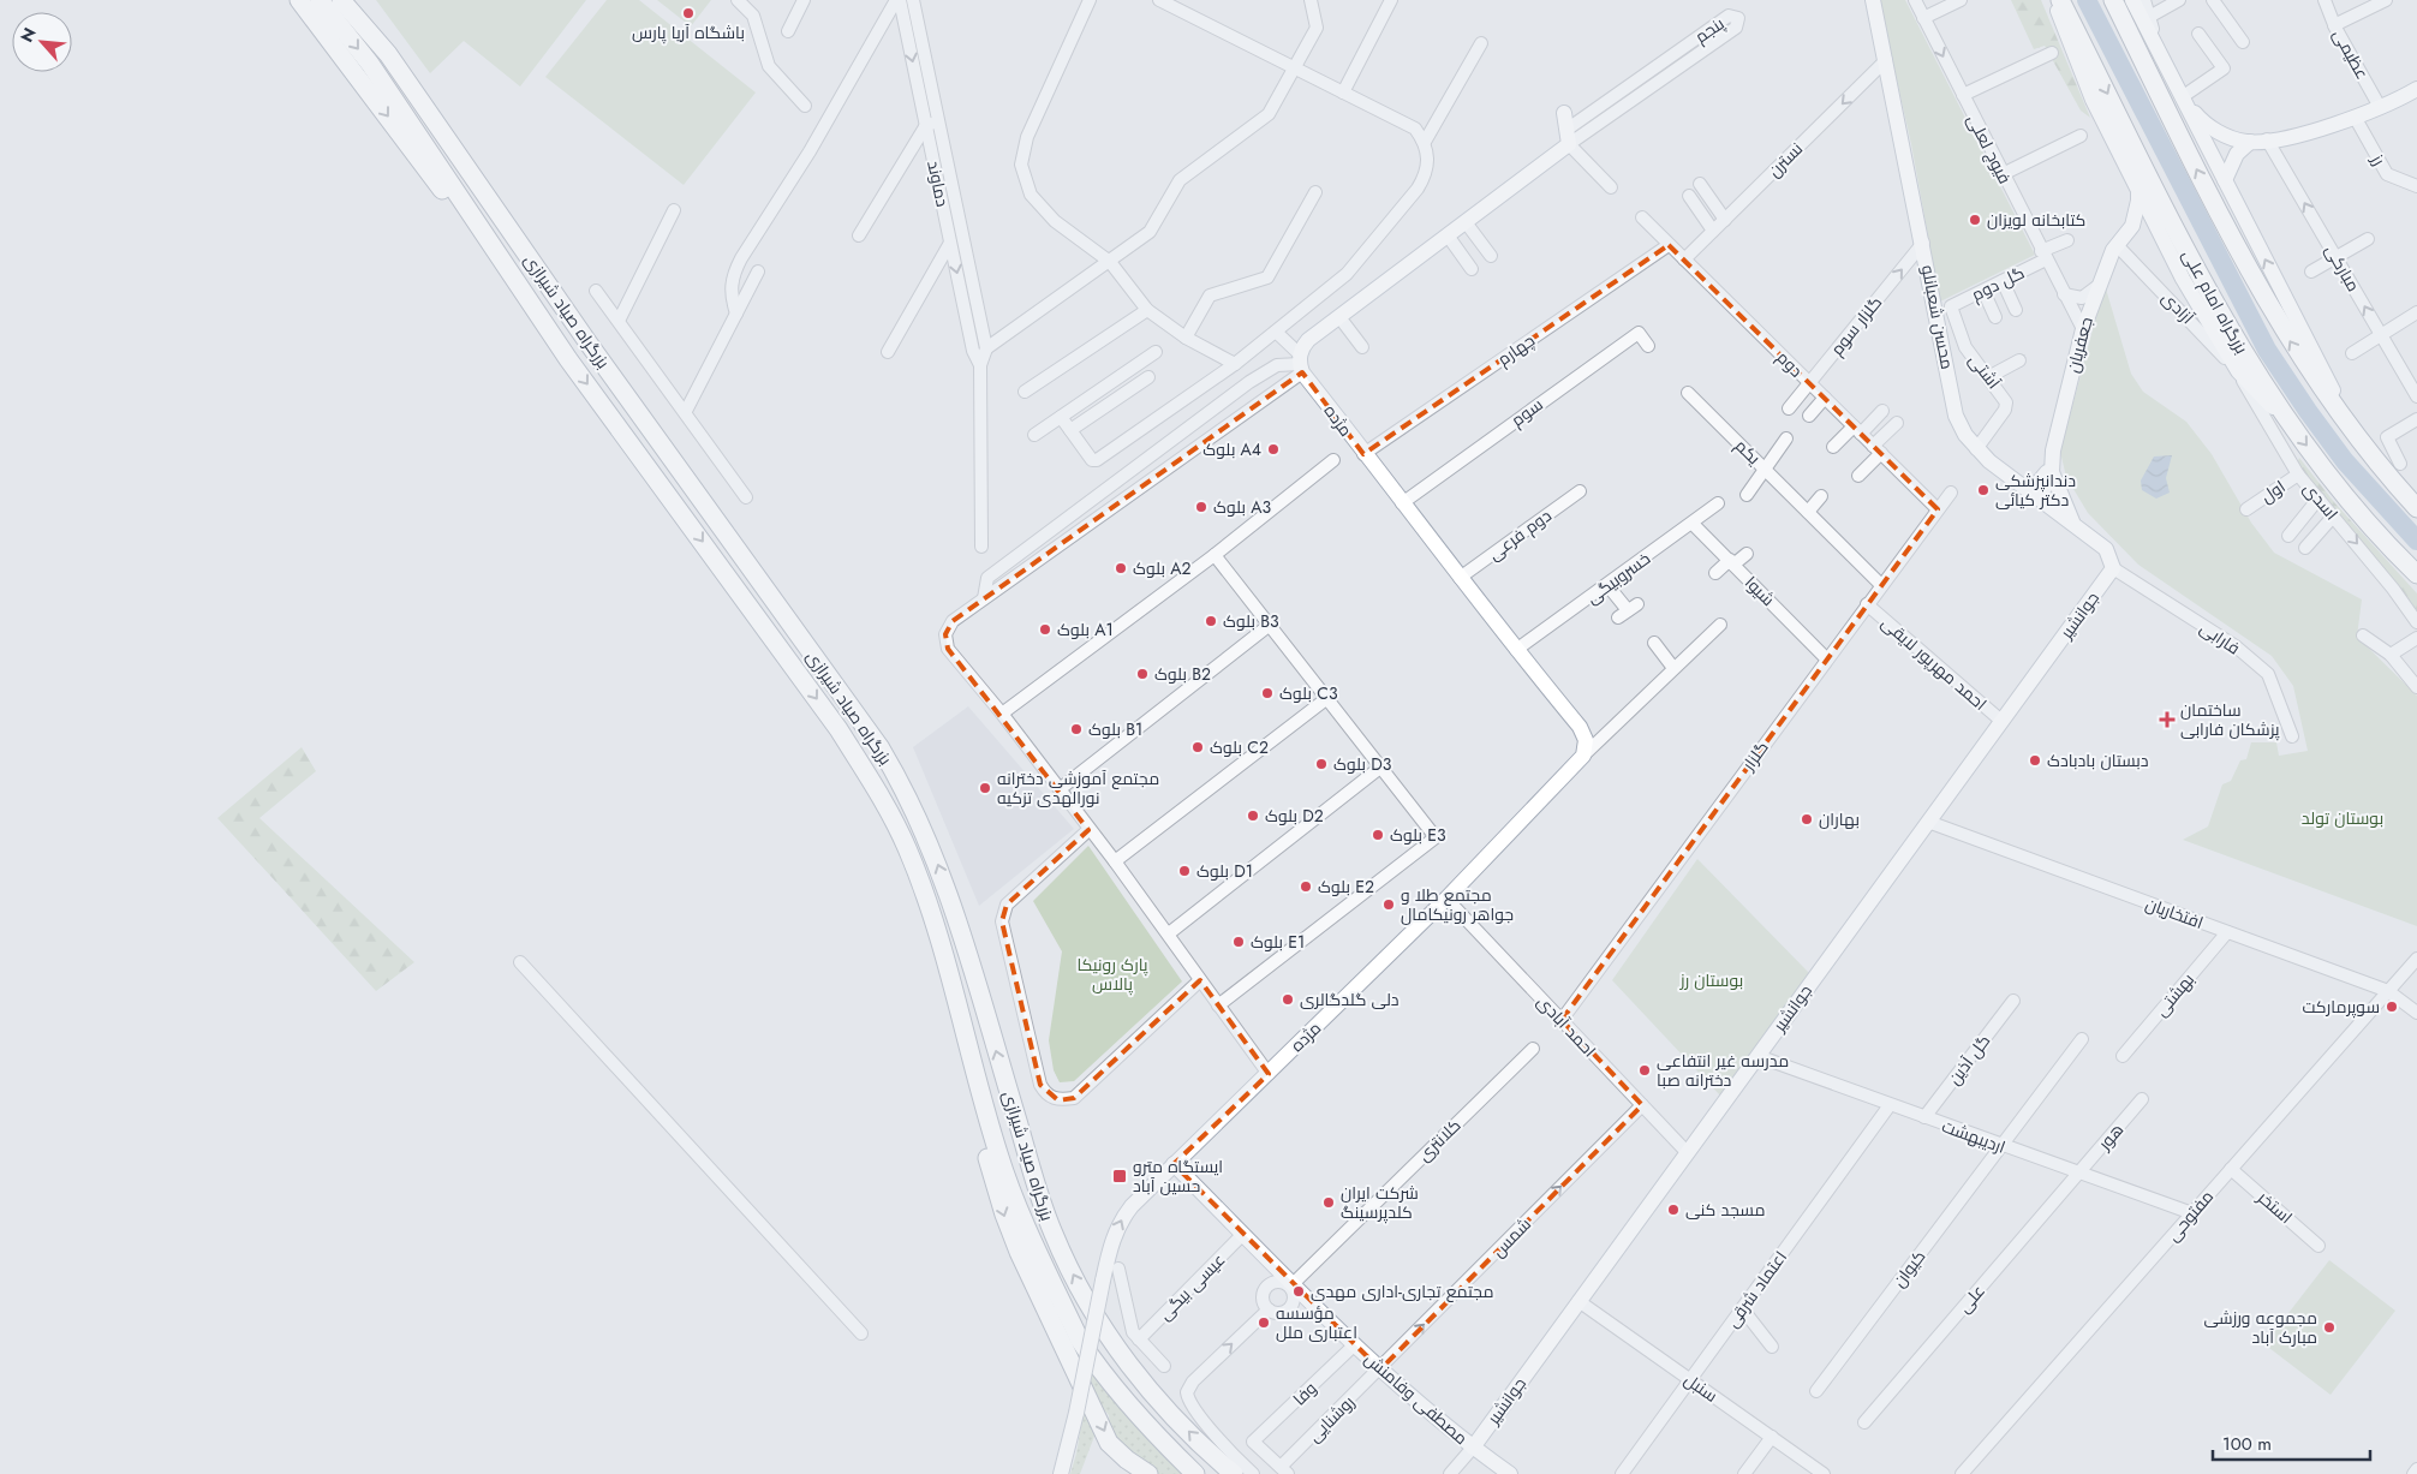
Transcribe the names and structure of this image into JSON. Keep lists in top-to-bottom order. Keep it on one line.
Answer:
{"streets":{"highway":["بزرگراه امام علی","بزرگراه صیاد شیرازی"],"main road":["محسن شعبانلو","جعفریان","مژده","جوانشیر","مصطفی وفامنش"],"street":["پنجم","عظیمی","فیوج لعلی","نسترن","رز","دماوند","مبارکی","گل دوم","آزادی","گلزار سوم","چهارم","دوم","آشتی","سوم","یکم","اول","اسدی","دوم فرعی","خسروبیگی","شیوا","فارابی","احمد مهرپور لایقی","گلزار","افتخاریان","بهشتی","احمد آبادی","گل آذین","اردیبهشت","هور","کلانتری","استخر","مفتوحی","شمس","کیوان","عیسی بیگی","اعتماد شرقی","علی","سنبل","وفا","روشنایی"]},"crossings":[["فیوج لعلی","گل دوم"],["فیوج لعلی","جعفریان"],["نسترن","محسن شعبانلو"],["نسترن","دوم"],["گل دوم","آشتی"],["آزادی","جعفریان"],["آزادی","اسدی"],["محسن شعبانلو","گلزار سوم"],["محسن شعبانلو","آشتی"],["محسن شعبانلو","جوانشیر"],["محسن شعبانلو","فارابی"],["گلزار سوم","دوم"],["چهارم","دوم"],["چهارم","مژده"],["دوم","گلزار"],["سوم","مژده"],["مژده","دوم فرعی"],["مژده","خسروبیگی"],["مژده","احمد آبادی"],["مژده","مصطفی وفامنش"],["یکم","گلزار"],["اول","اسدی"],["خسروبیگی","شیوا"],["شیوا","گلزار"],["جوانشیر","فارابی"],["جوانشیر","احمد مهرپور لایقی"],["جوانشیر","افتخاریان"],["جوانشیر","احمد آبادی"],["جوانشیر","اردیبهشت"],["جوانشیر","سنبل"],["جوانشیر","مصطفی وفامنش"],["احمد مهرپور لایقی","گلزار"],["گلزار","احمد آبادی"],["افتخاریان","بهشتی"],["افتخاریان","مفتوحی"],["احمد آبادی","شمس"],["گل آذین","اردیبهشت"],["اردیبهشت","هور"],["اردیبهشت","مفتوحی"],["اردیبهشت","کیوان"],["اردیبهشت","اعتماد شرقی"],["اردیبهشت","علی"],["هور","علی"],["کلانتری","مصطفی وفامنش"],["استخر","مفتوحی"],["شمس","مصطفی وفامنش"],["شمس","روشنایی"],["عیسی بیگی","مصطفی وفامنش"],["اعتماد شرقی","سنبل"],["وفا","مصطفی وفامنش"],["وفا","روشنایی"],["مصطفی وفامنش","روشنایی"]],"one_way":["نسترن","مبارکی","گلزار سوم","اسدی","شمس"],"parks":["بوستان تولد","پارک رونیکا پالاس","بوستان رز"],"places":{"other":["باشگاه آریا پارس","کتابخانه لویزان","بلوک A4","دندانپزشکی دکتر کیائی","بلوک A3","بلوک A2","بلوک B3","بلوک A1","بلوک B2","بلوک C3","بلوک B1","بلوک C2","دبستان بادبادک","بلوک D3","مجتمع آموزشی دخترانه نورالهدی تزکیه","بلوک D2","بهاران","بلوک E3","بلوک D1","بلوک E2","مجتمع طلا و جواهر رونیکامال","بلوک E1","دلی گلدگالری","سوپرمارکت","مدرسه غیر انتفاعی دخترانه صبا","شرکت ایران کلدپرسینگ","مسجد کنی","مجتمع تجاری-اداری مهدی","مؤسسه اعتباری ملل","مجموعه ورزشی مبارک آباد"],"health":["ساختمان پزشکان فارابی"],"transit":["ایستگاه مترو حسین آباد"]},"scale_bar":"100 m","north":"top left"}
